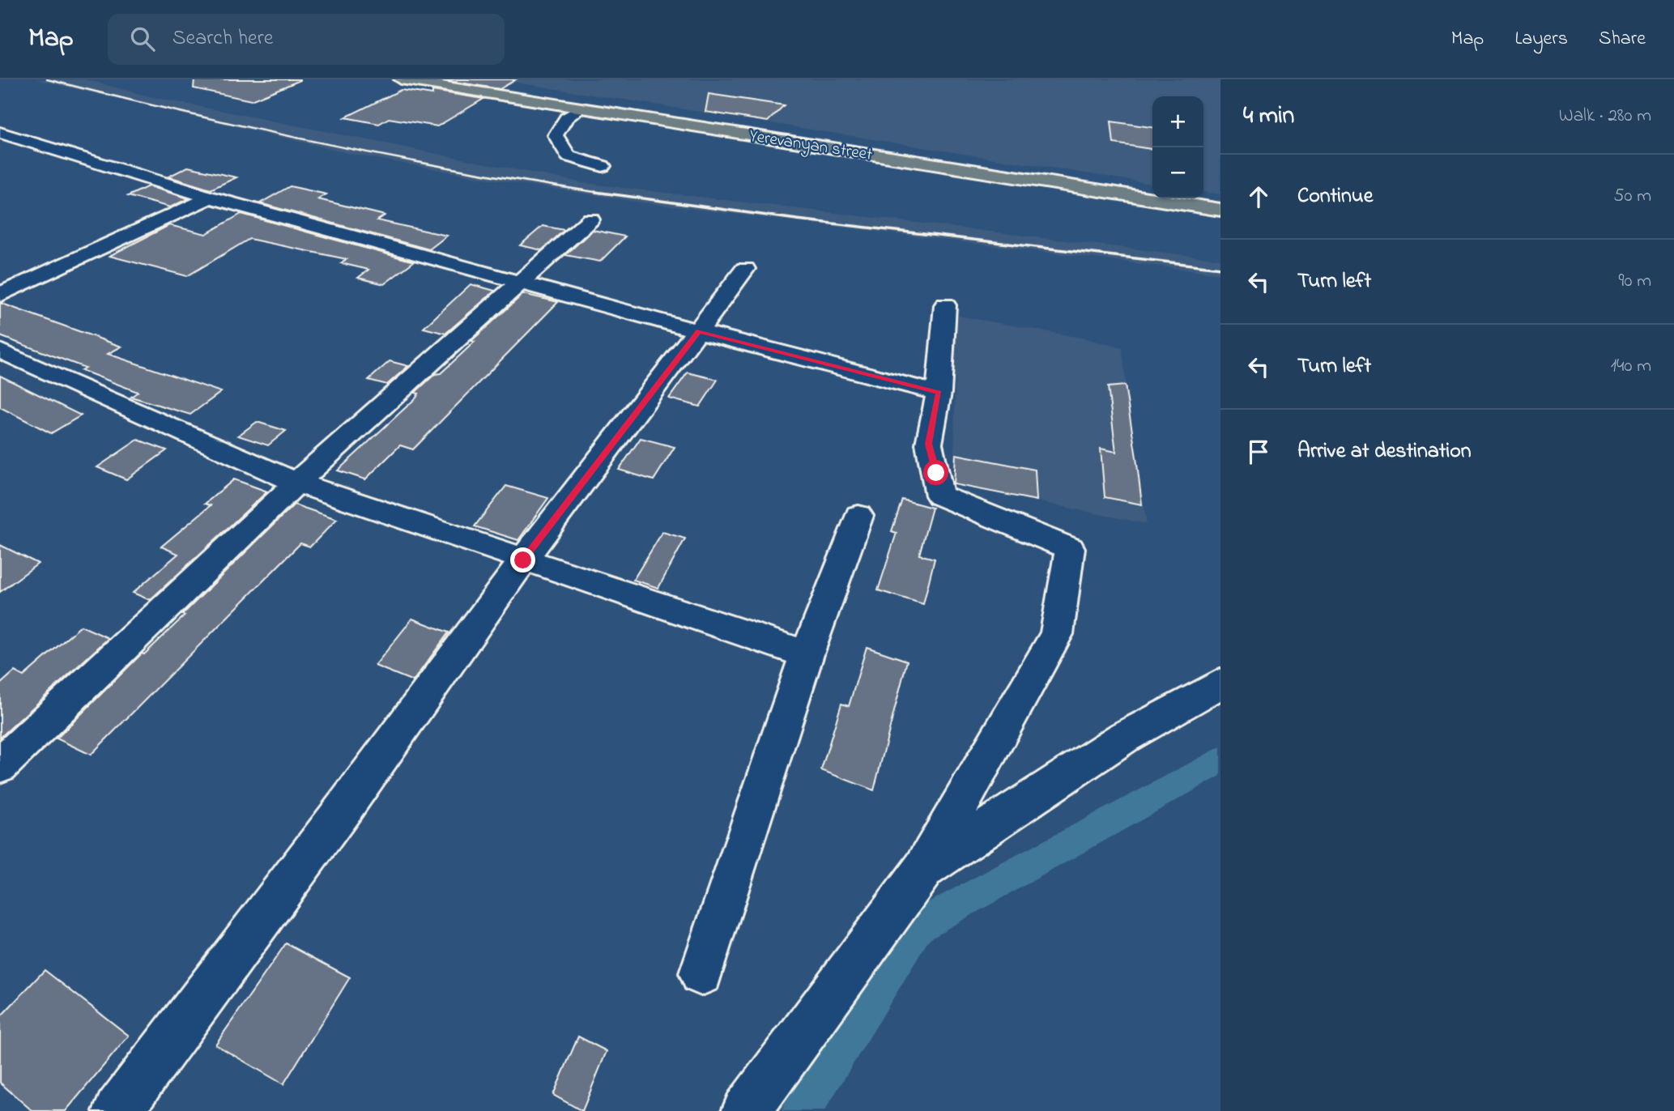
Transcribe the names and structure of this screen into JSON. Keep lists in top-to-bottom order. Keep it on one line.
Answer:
{"streets":{"highway":["Yerevanyan street"]},"page":{"header":"Map","search":"Search here","nav":["Map","Layers","Share"],"heading":["4 min","Walk · 280 m"],"map_buttons":["+","−"],"list":[["Continue","50 m"],["Turn left","90 m"],["Turn left","140 m"],"Arrive at destination"]}}
